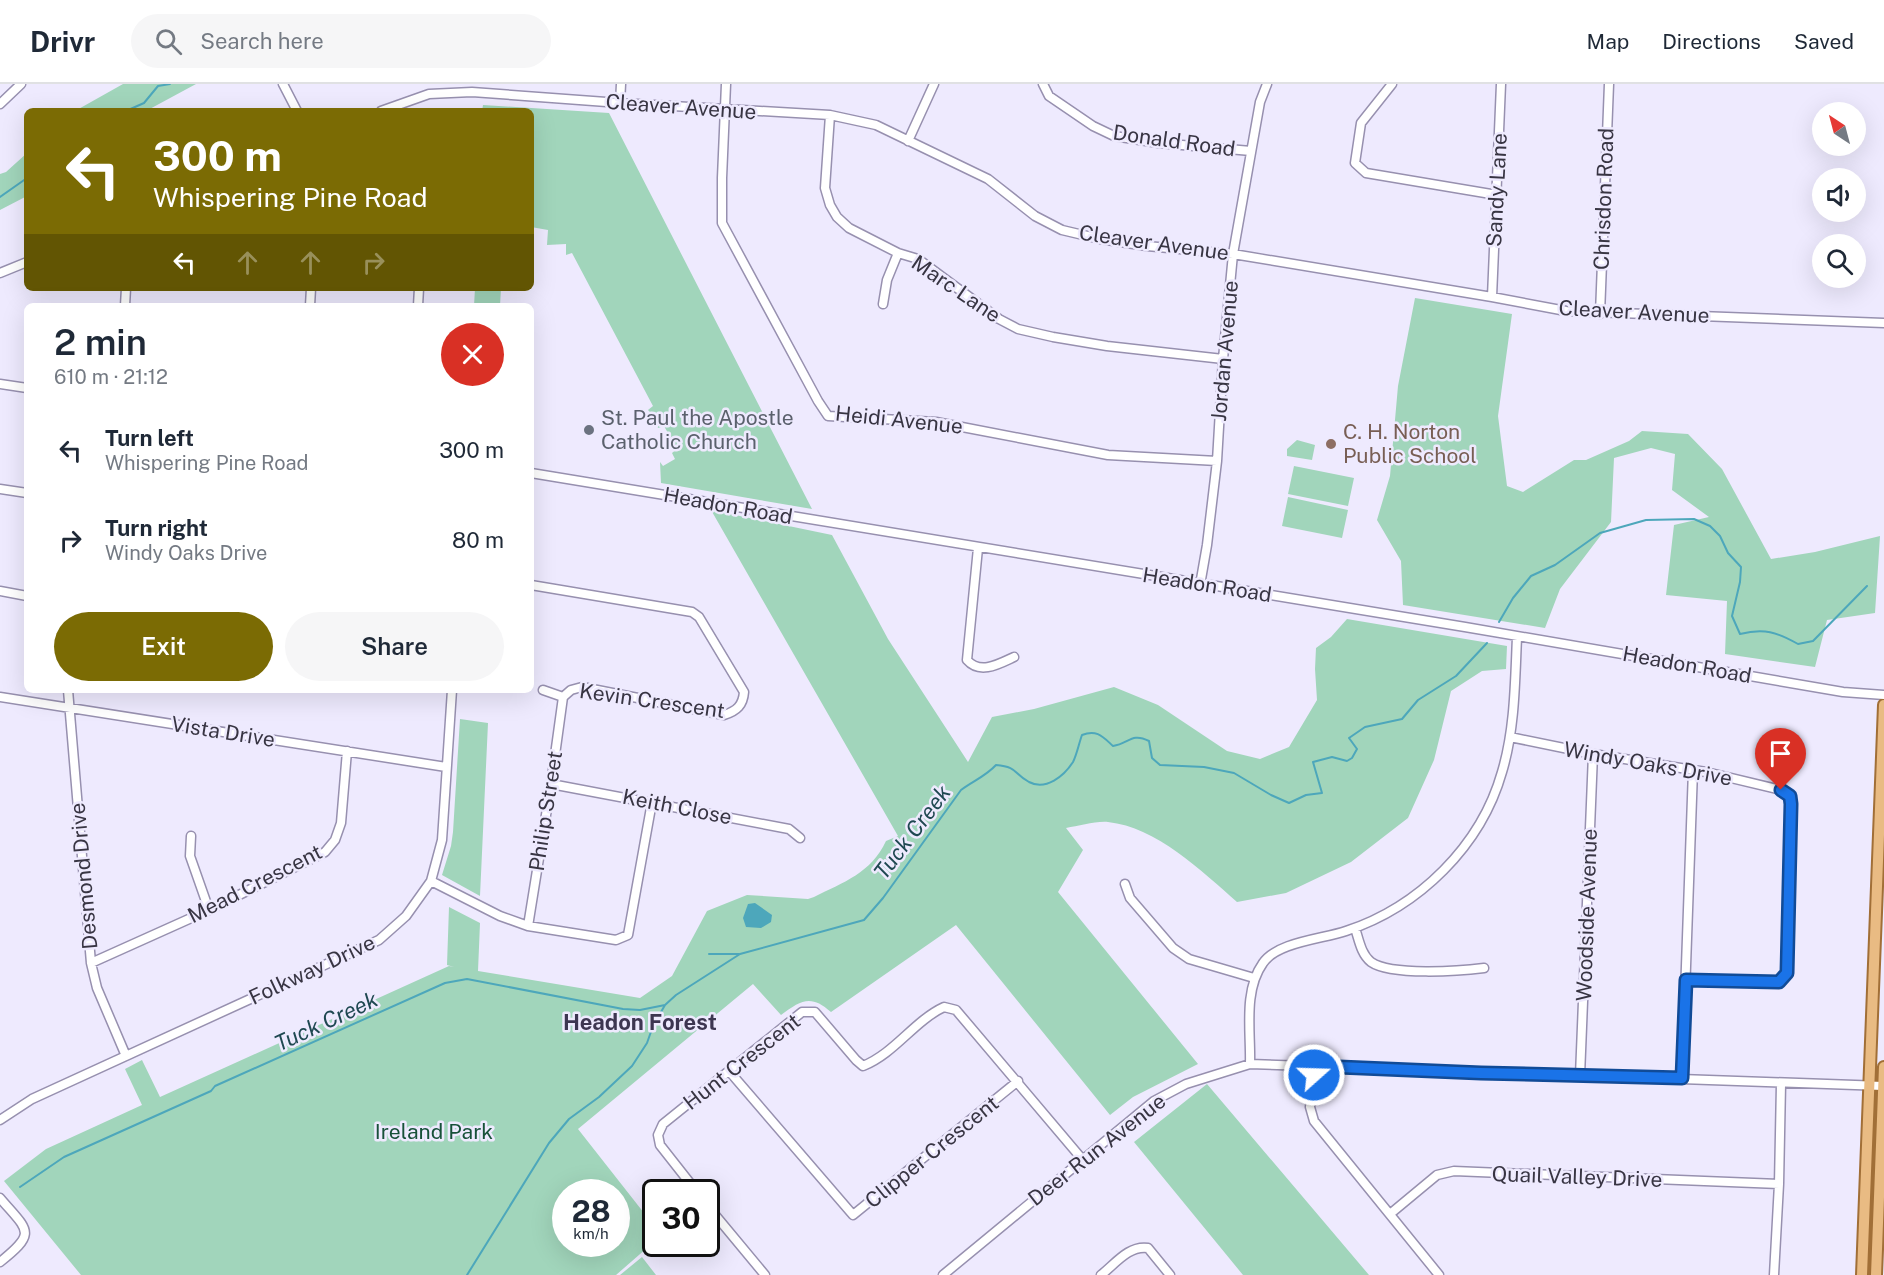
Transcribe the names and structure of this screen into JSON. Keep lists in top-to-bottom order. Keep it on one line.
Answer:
{"streets":{"street":["Cleaver Avenue","Donald Road","Sandy Lane","Chrisdon Road","Marc Lane","Jordan Avenue","Heidi Avenue","Headon Road","Kevin Crescent","Vista Drive","Windy Oaks Drive","Keith Close","Philip Street","Desmond Drive","Mead Crescent","Woodside Avenue","Folkway Drive","Hunt Crescent","Deer Run Avenue","Clipper Crescent","Quail Valley Drive"]},"crossings":[["Cleaver Avenue","Sandy Lane"],["Cleaver Avenue","Chrisdon Road"],["Cleaver Avenue","Marc Lane"],["Cleaver Avenue","Jordan Avenue"],["Cleaver Avenue","Heidi Avenue"],["Donald Road","Jordan Avenue"],["Marc Lane","Jordan Avenue"],["Jordan Avenue","Heidi Avenue"],["Jordan Avenue","Headon Road"],["Kevin Crescent","Philip Street"],["Vista Drive","Desmond Drive"],["Vista Drive","Mead Crescent"],["Vista Drive","Folkway Drive"],["Windy Oaks Drive","Woodside Avenue"],["Keith Close","Philip Street"],["Desmond Drive","Mead Crescent"],["Desmond Drive","Folkway Drive"],["Woodside Avenue","Deer Run Avenue"],["Hunt Crescent","Deer Run Avenue"],["Hunt Crescent","Clipper Crescent"]],"districts":["Headon Forest"],"water":["Tuck Creek"],"parks":["Ireland Park"],"places":["St. Paul the Apostle Catholic Church","C. H. Norton Public School"],"north":"top left","page":{"header":"Drivr","search":"Search here","nav":["Map","Directions","Saved"],"turn":["300 m","Whispering Pine Road"],"heading":["2 min","610 m · 21:12"],"list":[{"name":"Turn left","note":"Whispering Pine Road","value":"300 m"},{"name":"Turn right","note":"Windy Oaks Drive","value":"80 m"}],"buttons":["Exit","Share"],"speed":"28 km/h","limit":"30"}}
